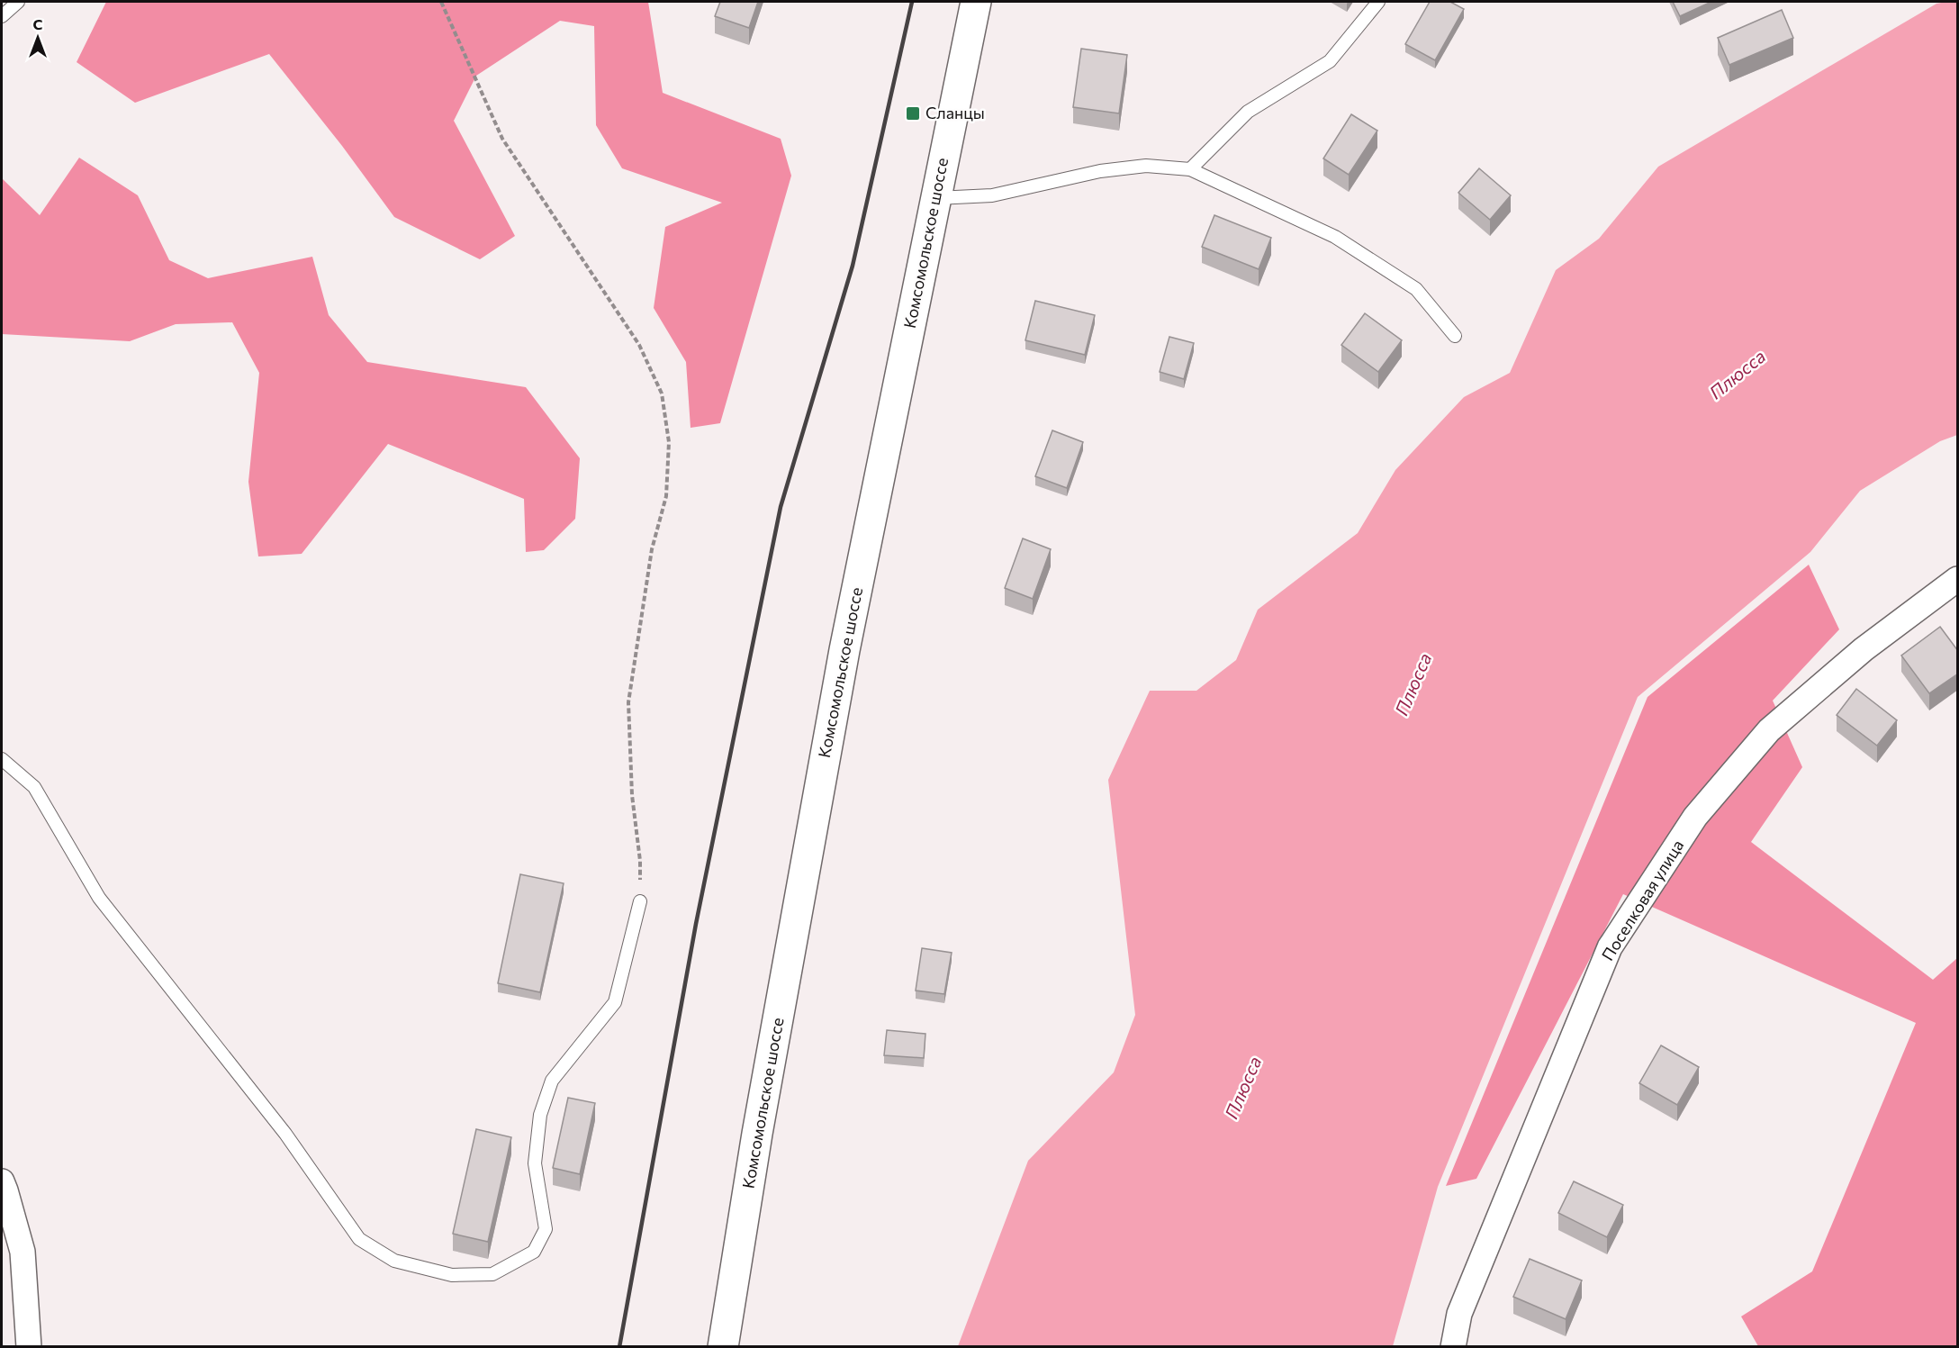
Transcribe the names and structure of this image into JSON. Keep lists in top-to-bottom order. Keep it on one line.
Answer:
{"streets":{"main road":["Комсомольское шоссе"],"street":["Поселковая улица"]},"water":["Плюсса"],"places":{"transit":["Сланцы"]},"north":"top"}
